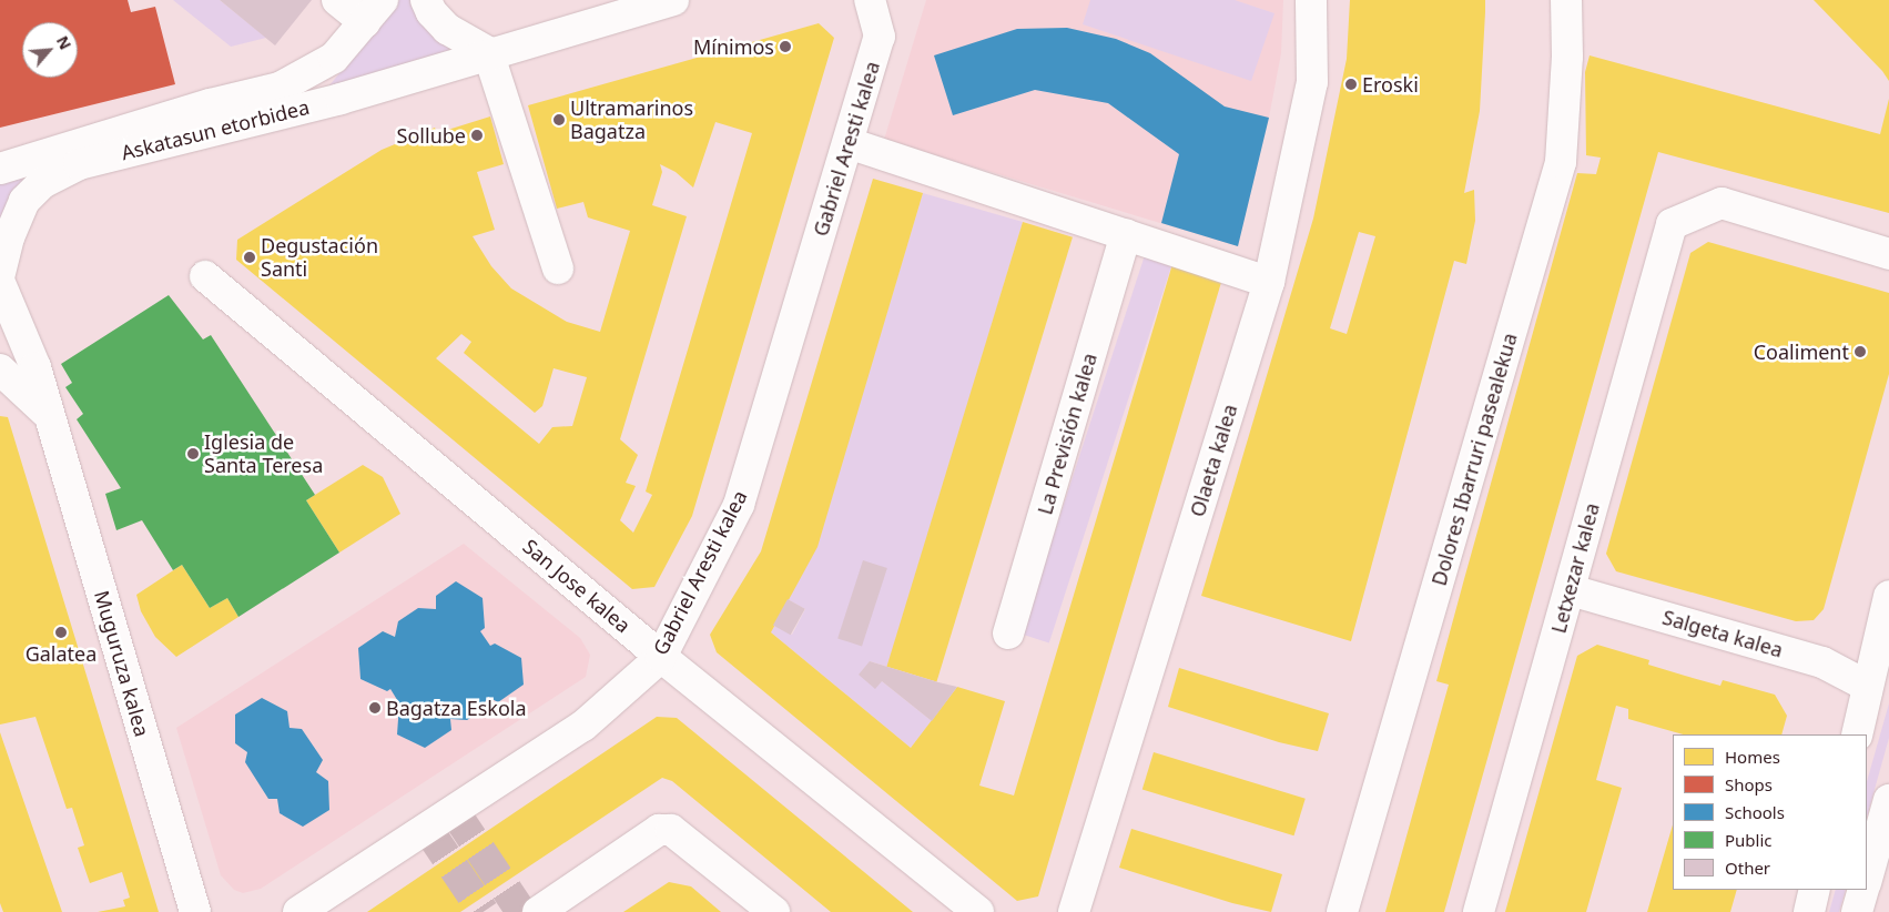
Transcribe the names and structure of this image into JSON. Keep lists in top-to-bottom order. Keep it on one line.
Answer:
{"streets":{"street":["Askatasun etorbidea","Gabriel Aresti kalea","La Previsión kalea","Dolores Ibarruri pasealekua","Olaeta kalea","Letxezar kalea","San Jose kalea","Salgeta kalea","Muguruza kalea"]},"crossings":[["Gabriel Aresti kalea","San Jose kalea"],["Letxezar kalea","Salgeta kalea"]],"places":["Mínimos","Eroski","Ultramarinos Bagatza","Sollube","Degustación Santi","Coaliment","Iglesia de Santa Teresa","Galatea","Bagatza Eskola"],"legend":["Homes","Shops","Schools","Public","Other"],"north":"top right"}
